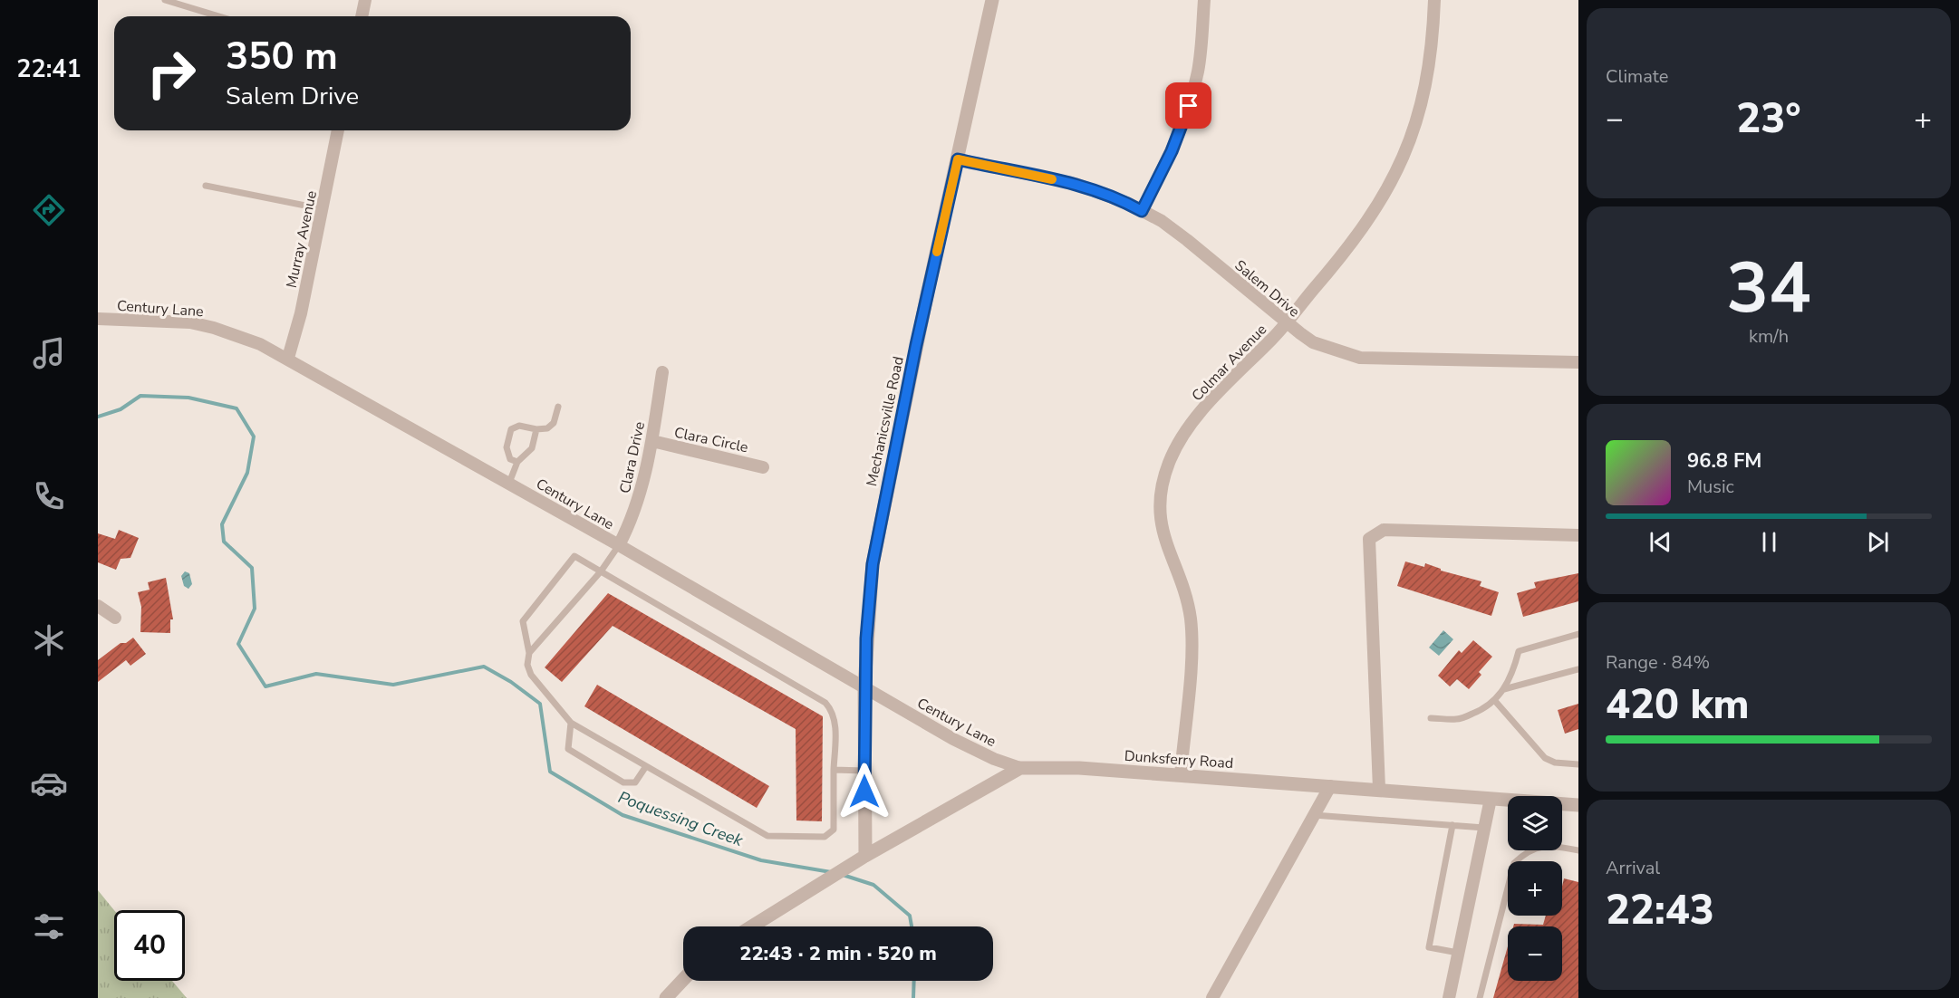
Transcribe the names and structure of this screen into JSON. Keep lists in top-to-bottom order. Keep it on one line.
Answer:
{"streets":{"street":["Murray Avenue","Salem Drive","Century Lane","Colmar Avenue","Mechanicsville Road","Clara Circle","Clara Drive","Dunksferry Road"]},"crossings":[["Murray Avenue","Century Lane"],["Salem Drive","Colmar Avenue"],["Salem Drive","Mechanicsville Road"],["Century Lane","Mechanicsville Road"],["Century Lane","Clara Drive"],["Century Lane","Dunksferry Road"],["Colmar Avenue","Dunksferry Road"],["Mechanicsville Road","Dunksferry Road"],["Clara Circle","Clara Drive"]],"water":["Poquessing Creek"],"page":{"tabs":"22:41","tile":["Climate",["34","km/h"],["Range · 84%","420 km"],["Arrival","22:43"]],"turn":["350 m","Salem Drive"],"heat":["−","23°","+"],"song":["96.8 FM","Music"],"map_buttons":["+","−"],"limit":"40","trip":"22:43 · 2 min · 520 m"}}
